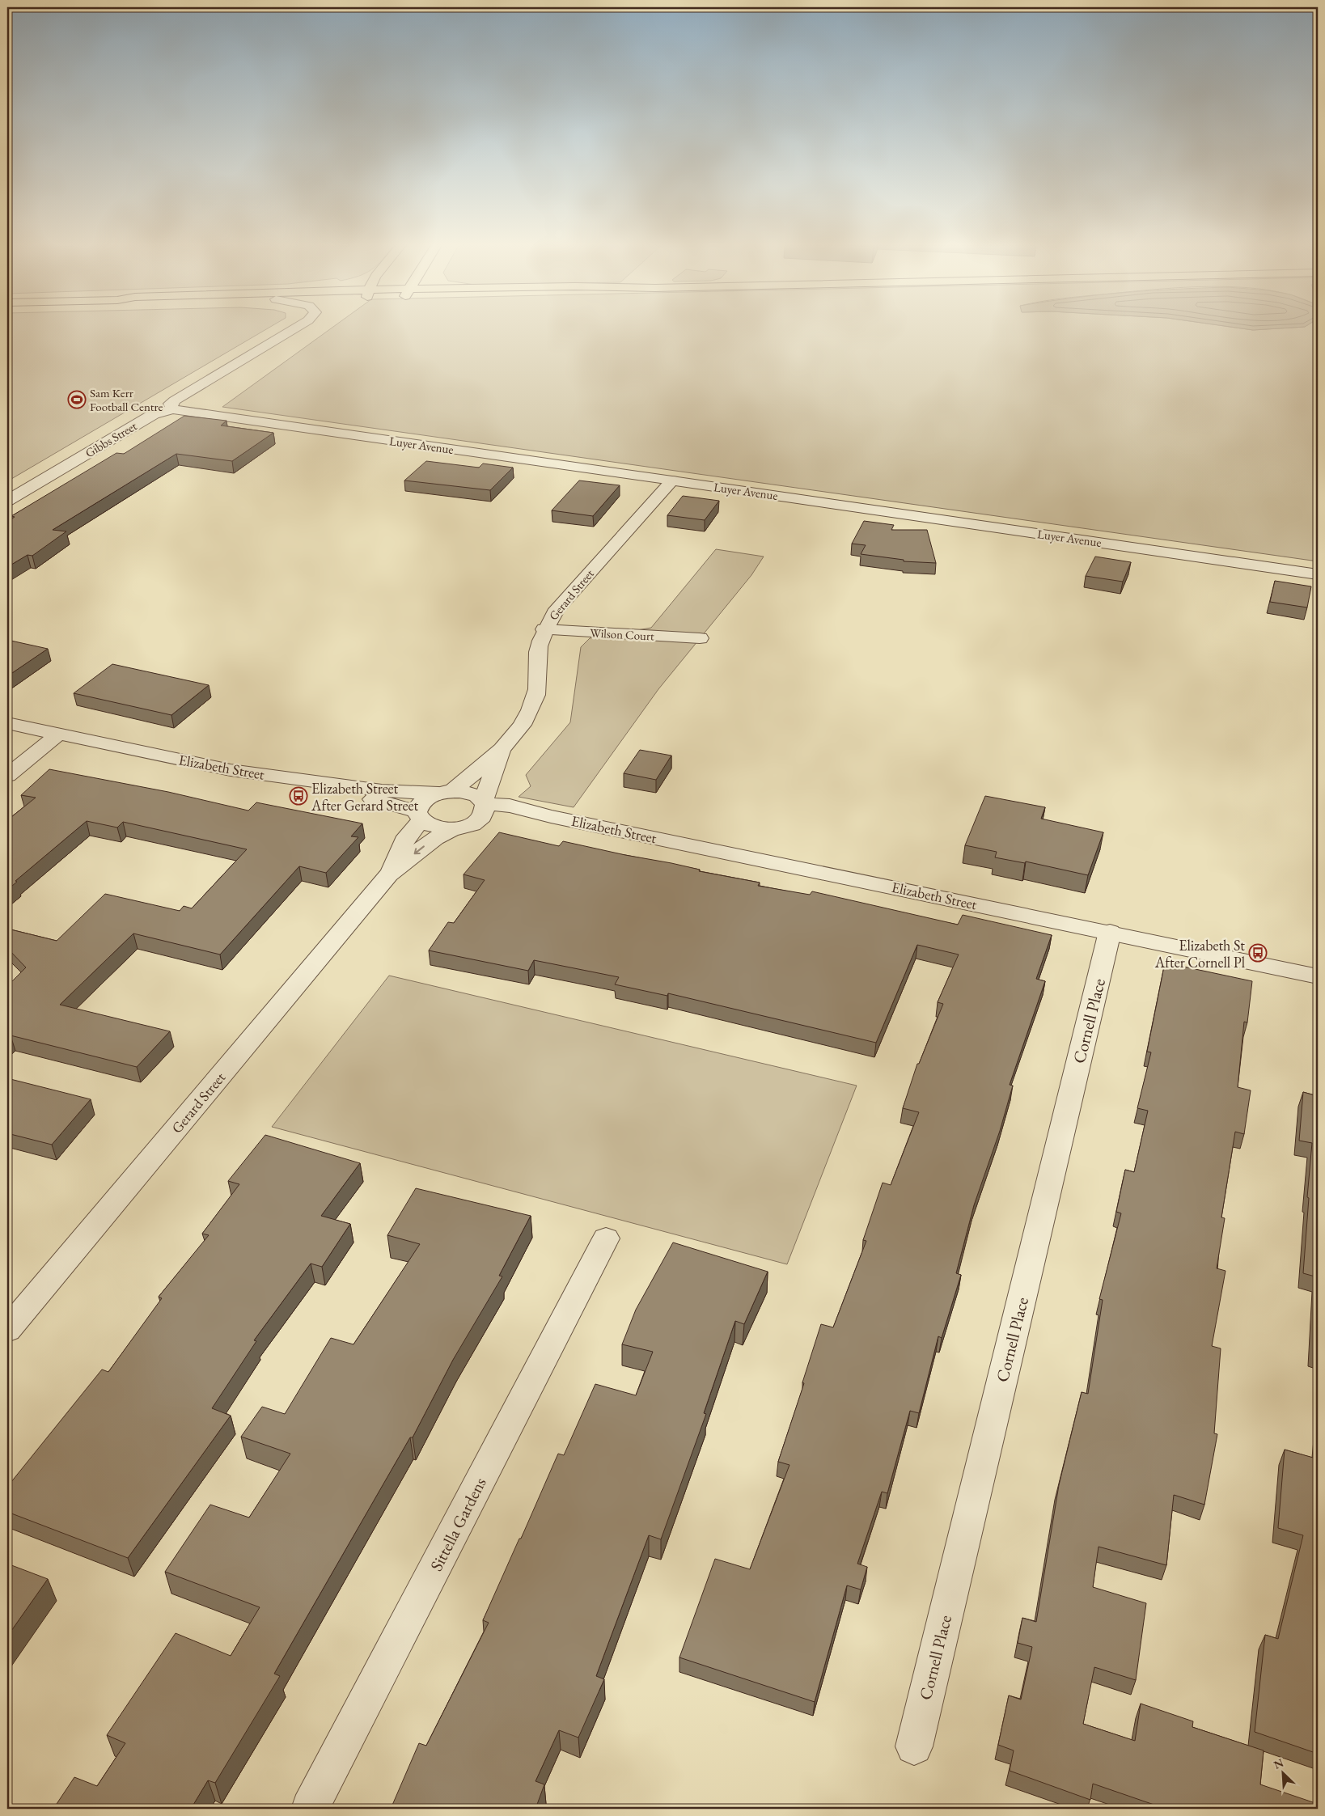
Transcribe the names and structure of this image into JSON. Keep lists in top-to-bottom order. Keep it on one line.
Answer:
{"streets":{"street":["Gibbs Street","Luyer Avenue","Gerard Street","Wilson Court","Elizabeth Street","Cornell Place","Sittella Gardens"]},"crossings":[["Gibbs Street","Luyer Avenue"],["Luyer Avenue","Gerard Street"],["Gerard Street","Wilson Court"],["Gerard Street","Elizabeth Street"],["Elizabeth Street","Cornell Place"]],"places":{"sports":["Sam Kerr Football Centre"],"bus stop":["Elizabeth Street After Gerard Street","Elizabeth St After Cornell Pl"]},"north":"top left"}
